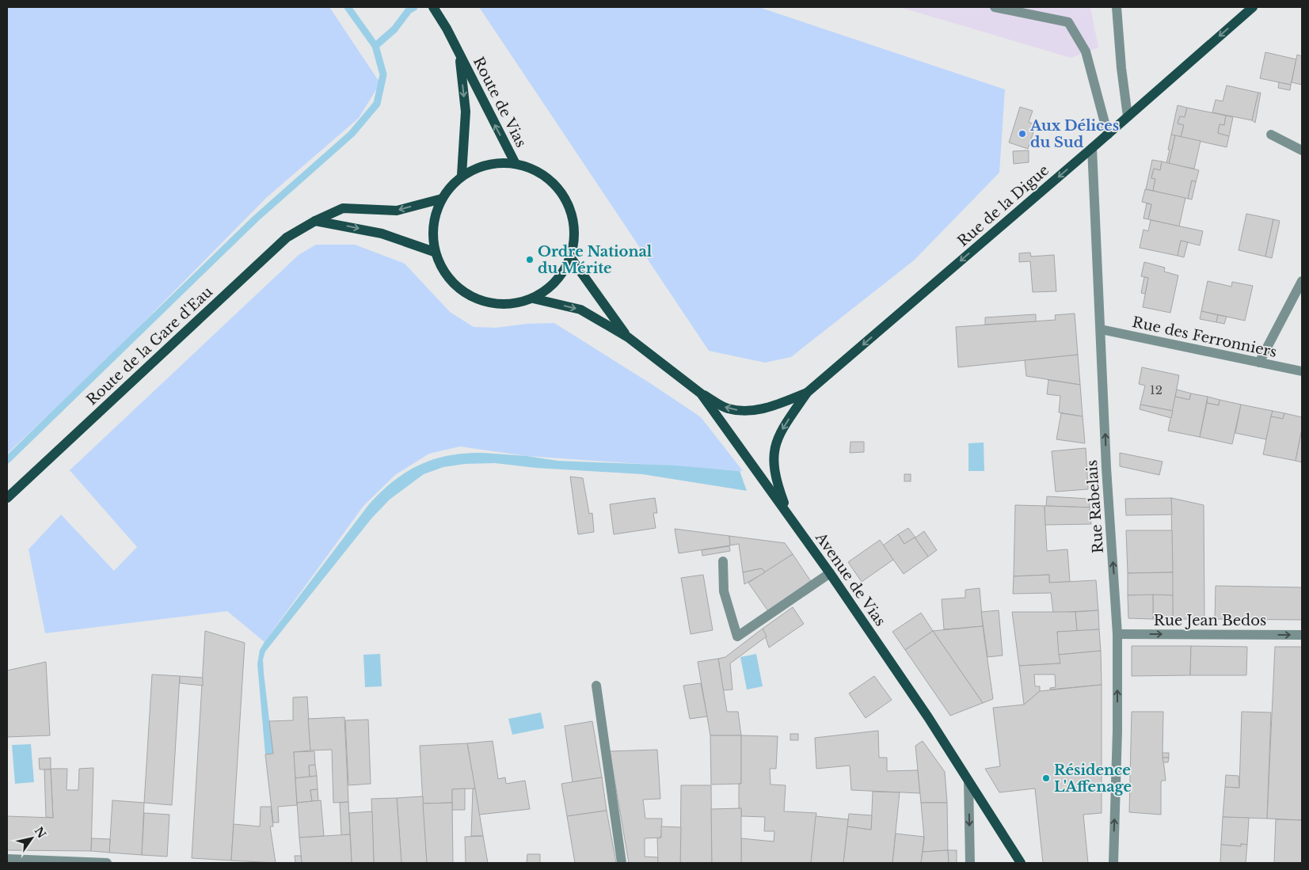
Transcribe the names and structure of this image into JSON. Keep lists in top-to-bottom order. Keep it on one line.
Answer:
{"streets":{"main road":["Route de Vias","Rue de la Digue","Route de la Gare d'Eau","Avenue de Vias"],"street":["Rue des Ferronniers","Rue Rabelais","Rue Jean Bedos"]},"crossings":[["Route de Vias","Route de la Gare d'Eau"],["Route de Vias","Avenue de Vias"],["Rue de la Digue","Rue Rabelais"],["Rue de la Digue","Avenue de Vias"],["Rue des Ferronniers","Rue Rabelais"],["Route de la Gare d'Eau","Avenue de Vias"],["Rue Rabelais","Rue Jean Bedos"]],"one_way":["Rue de la Digue","Rue Rabelais","Rue Jean Bedos"],"places":["Aux Délices du Sud","Ordre National du Mérite","Résidence L'Affenage"],"house_numbers":["12"],"north":"top right"}
